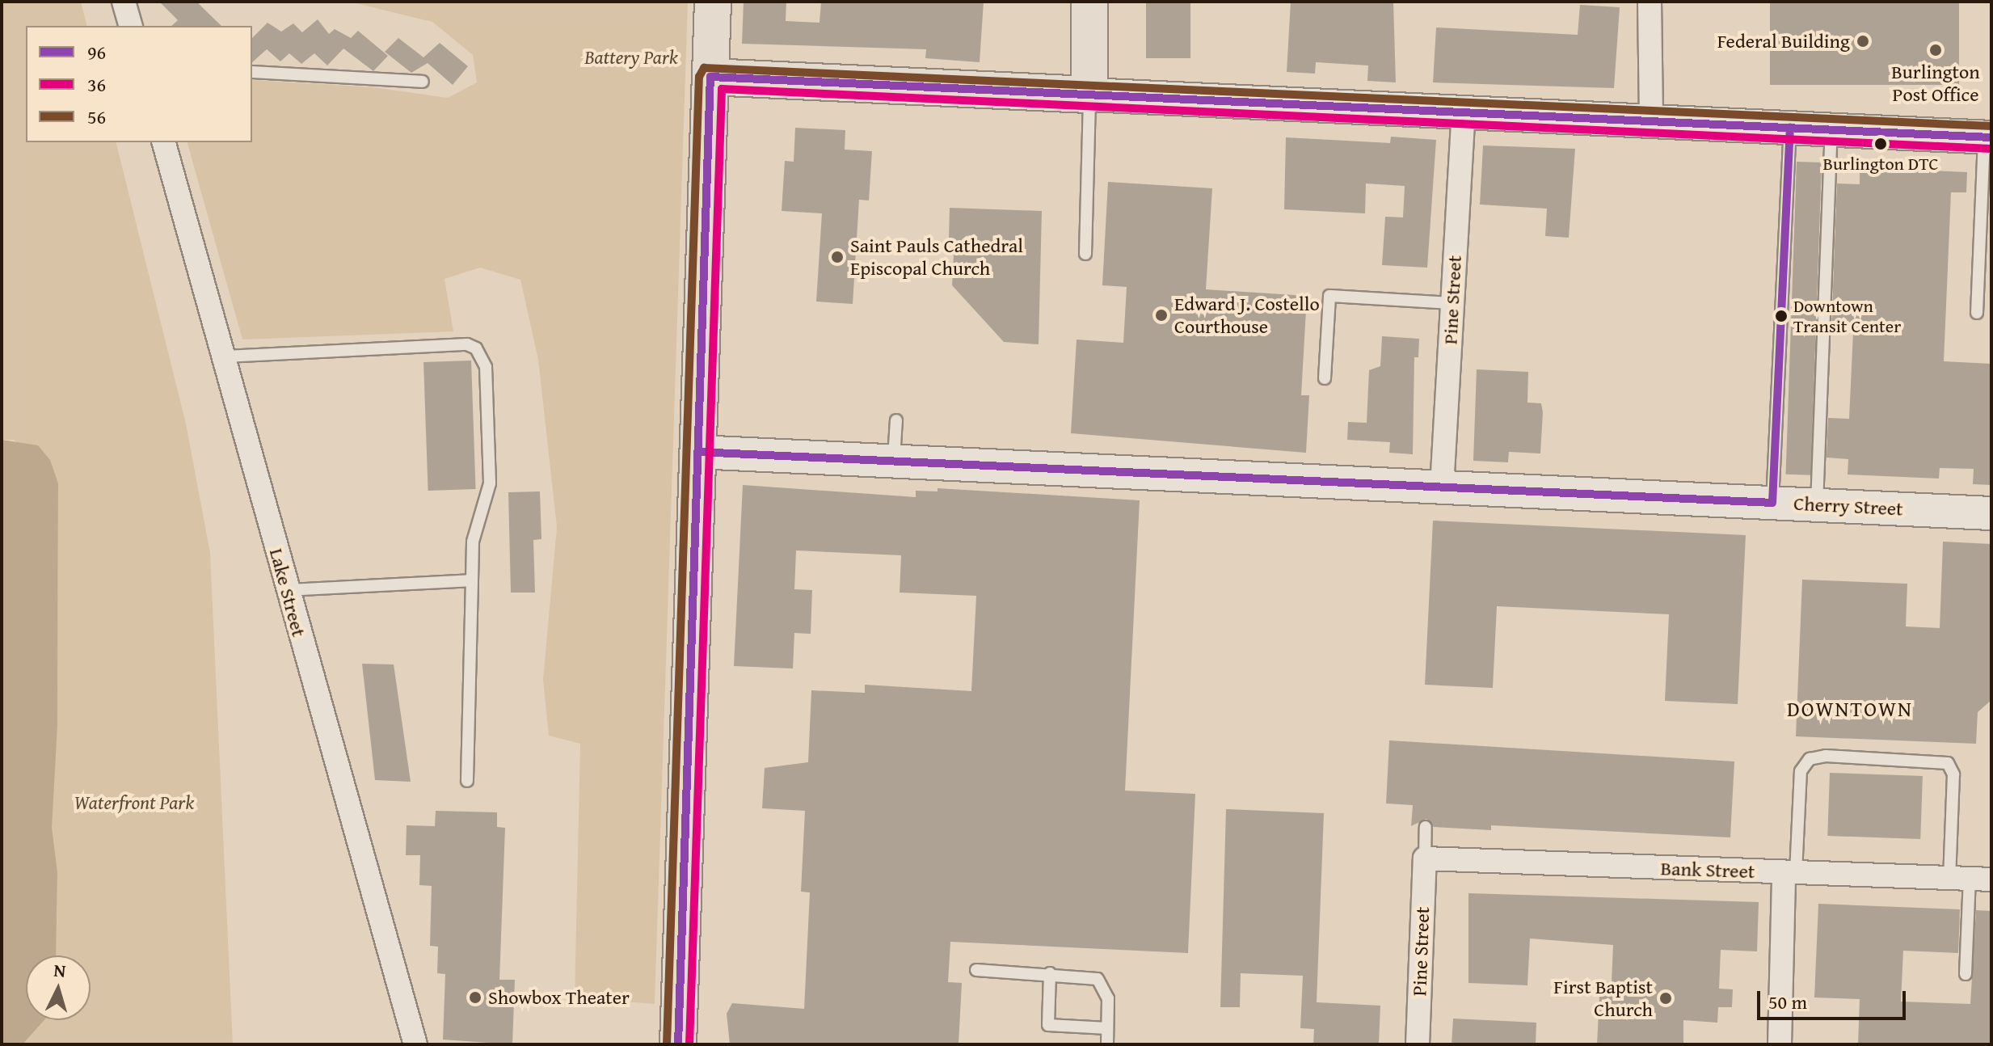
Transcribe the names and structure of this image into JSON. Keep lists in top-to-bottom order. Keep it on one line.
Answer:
{"streets":{"street":["Pine Street","Cherry Street","Lake Street","Bank Street"]},"crossings":[["Pine Street","Cherry Street"],["Pine Street","Bank Street"]],"districts":["DOWNTOWN"],"parks":["Battery Park","Waterfront Park"],"places":["Federal Building","Burlington Post Office","Burlington DTC","Saint Pauls Cathedral Episcopal Church","Edward J. Costello Courthouse","Downtown Transit Center","Showbox Theater","First Baptist Church"],"lines":["transit line 56","transit line 96","transit line 36"],"legend":["96","36","56"],"scale_bar":"50 m","north":"top"}
